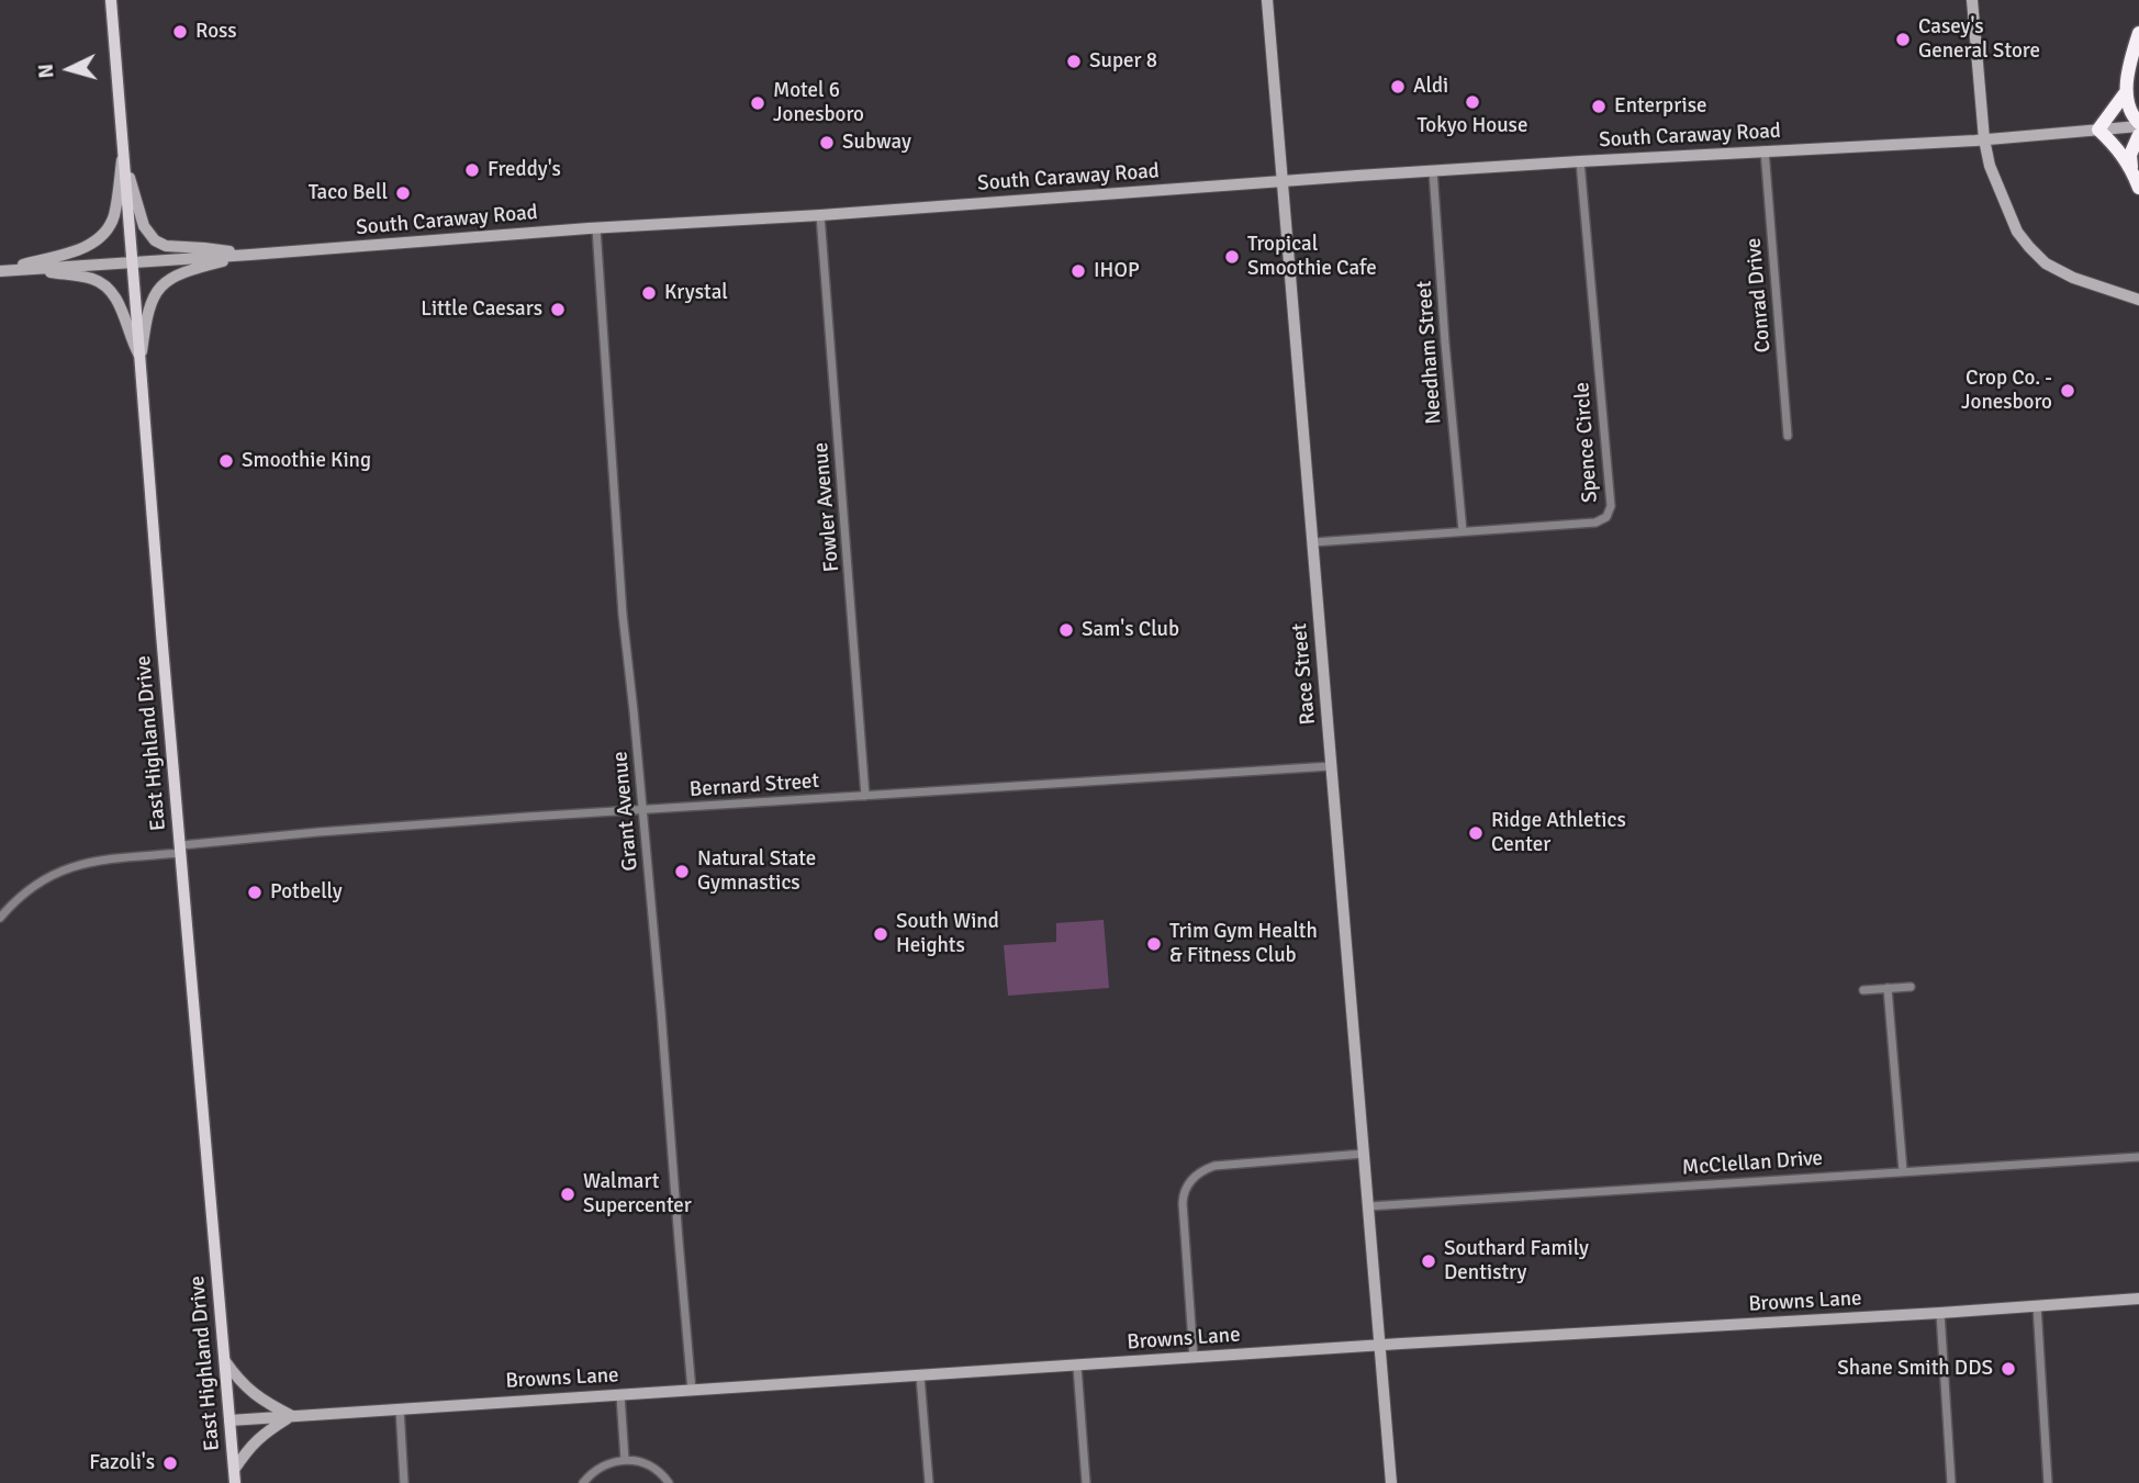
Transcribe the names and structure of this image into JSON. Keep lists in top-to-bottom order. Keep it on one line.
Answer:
{"streets":{"main road":["East Highland Drive"],"street":["South Caraway Road","Conrad Drive","Needham Street","Spence Circle","Fowler Avenue","Race Street","Bernard Street","Grant Avenue","McClellan Drive","Browns Lane"]},"crossings":[["South Caraway Road","Conrad Drive"],["South Caraway Road","Needham Street"],["South Caraway Road","Spence Circle"],["South Caraway Road","Fowler Avenue"],["South Caraway Road","Race Street"],["South Caraway Road","East Highland Drive"],["South Caraway Road","Grant Avenue"],["Needham Street","Spence Circle"],["Spence Circle","Race Street"],["Fowler Avenue","Bernard Street"],["Race Street","Bernard Street"],["Race Street","McClellan Drive"],["Race Street","Browns Lane"],["East Highland Drive","Bernard Street"],["East Highland Drive","Browns Lane"],["Bernard Street","Grant Avenue"],["Grant Avenue","Browns Lane"]],"places":["Ross","Casey's General Store","Super 8","Aldi","Tokyo House","Motel 6 Jonesboro","Enterprise","Subway","Freddy's","Taco Bell","Tropical Smoothie Cafe","IHOP","Krystal","Little Caesars","Crop Co. - Jonesboro","Smoothie King","Sam's Club","Ridge Athletics Center","Natural State Gymnastics","Potbelly","South Wind Heights","Trim Gym Health & Fitness Club","Walmart Supercenter","Southard Family Dentistry","Shane Smith DDS","Fazoli's"],"north":"left"}
